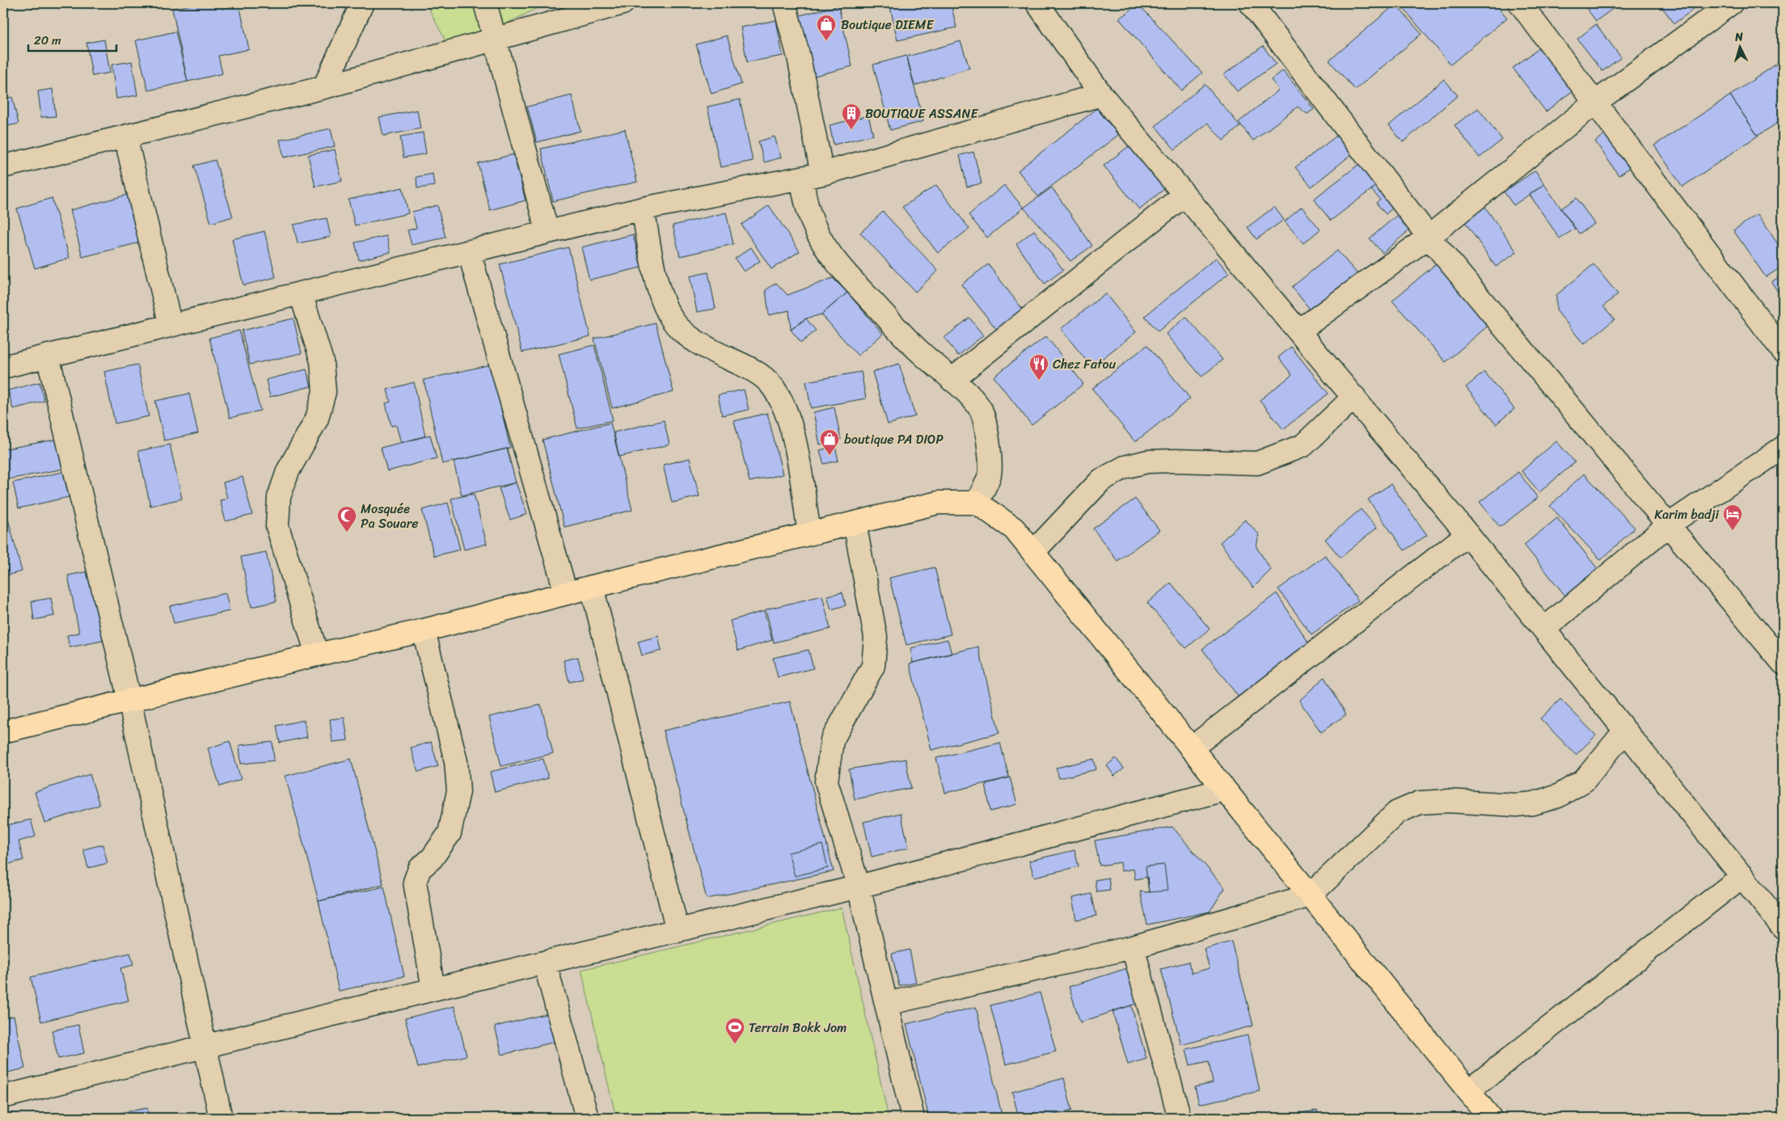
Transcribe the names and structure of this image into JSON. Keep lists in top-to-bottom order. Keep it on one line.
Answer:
{"places":{"shop":["Boutique DIEME","boutique PA DIOP"],"building":["BOUTIQUE ASSANE"],"restaurant":["Chez Fatou"],"hotel":["Karim badji"],"mosque":["Mosquée Pa Souare"],"sports":["Terrain Bokk Jom"]},"scale_bar":"20 m","north":"top"}
